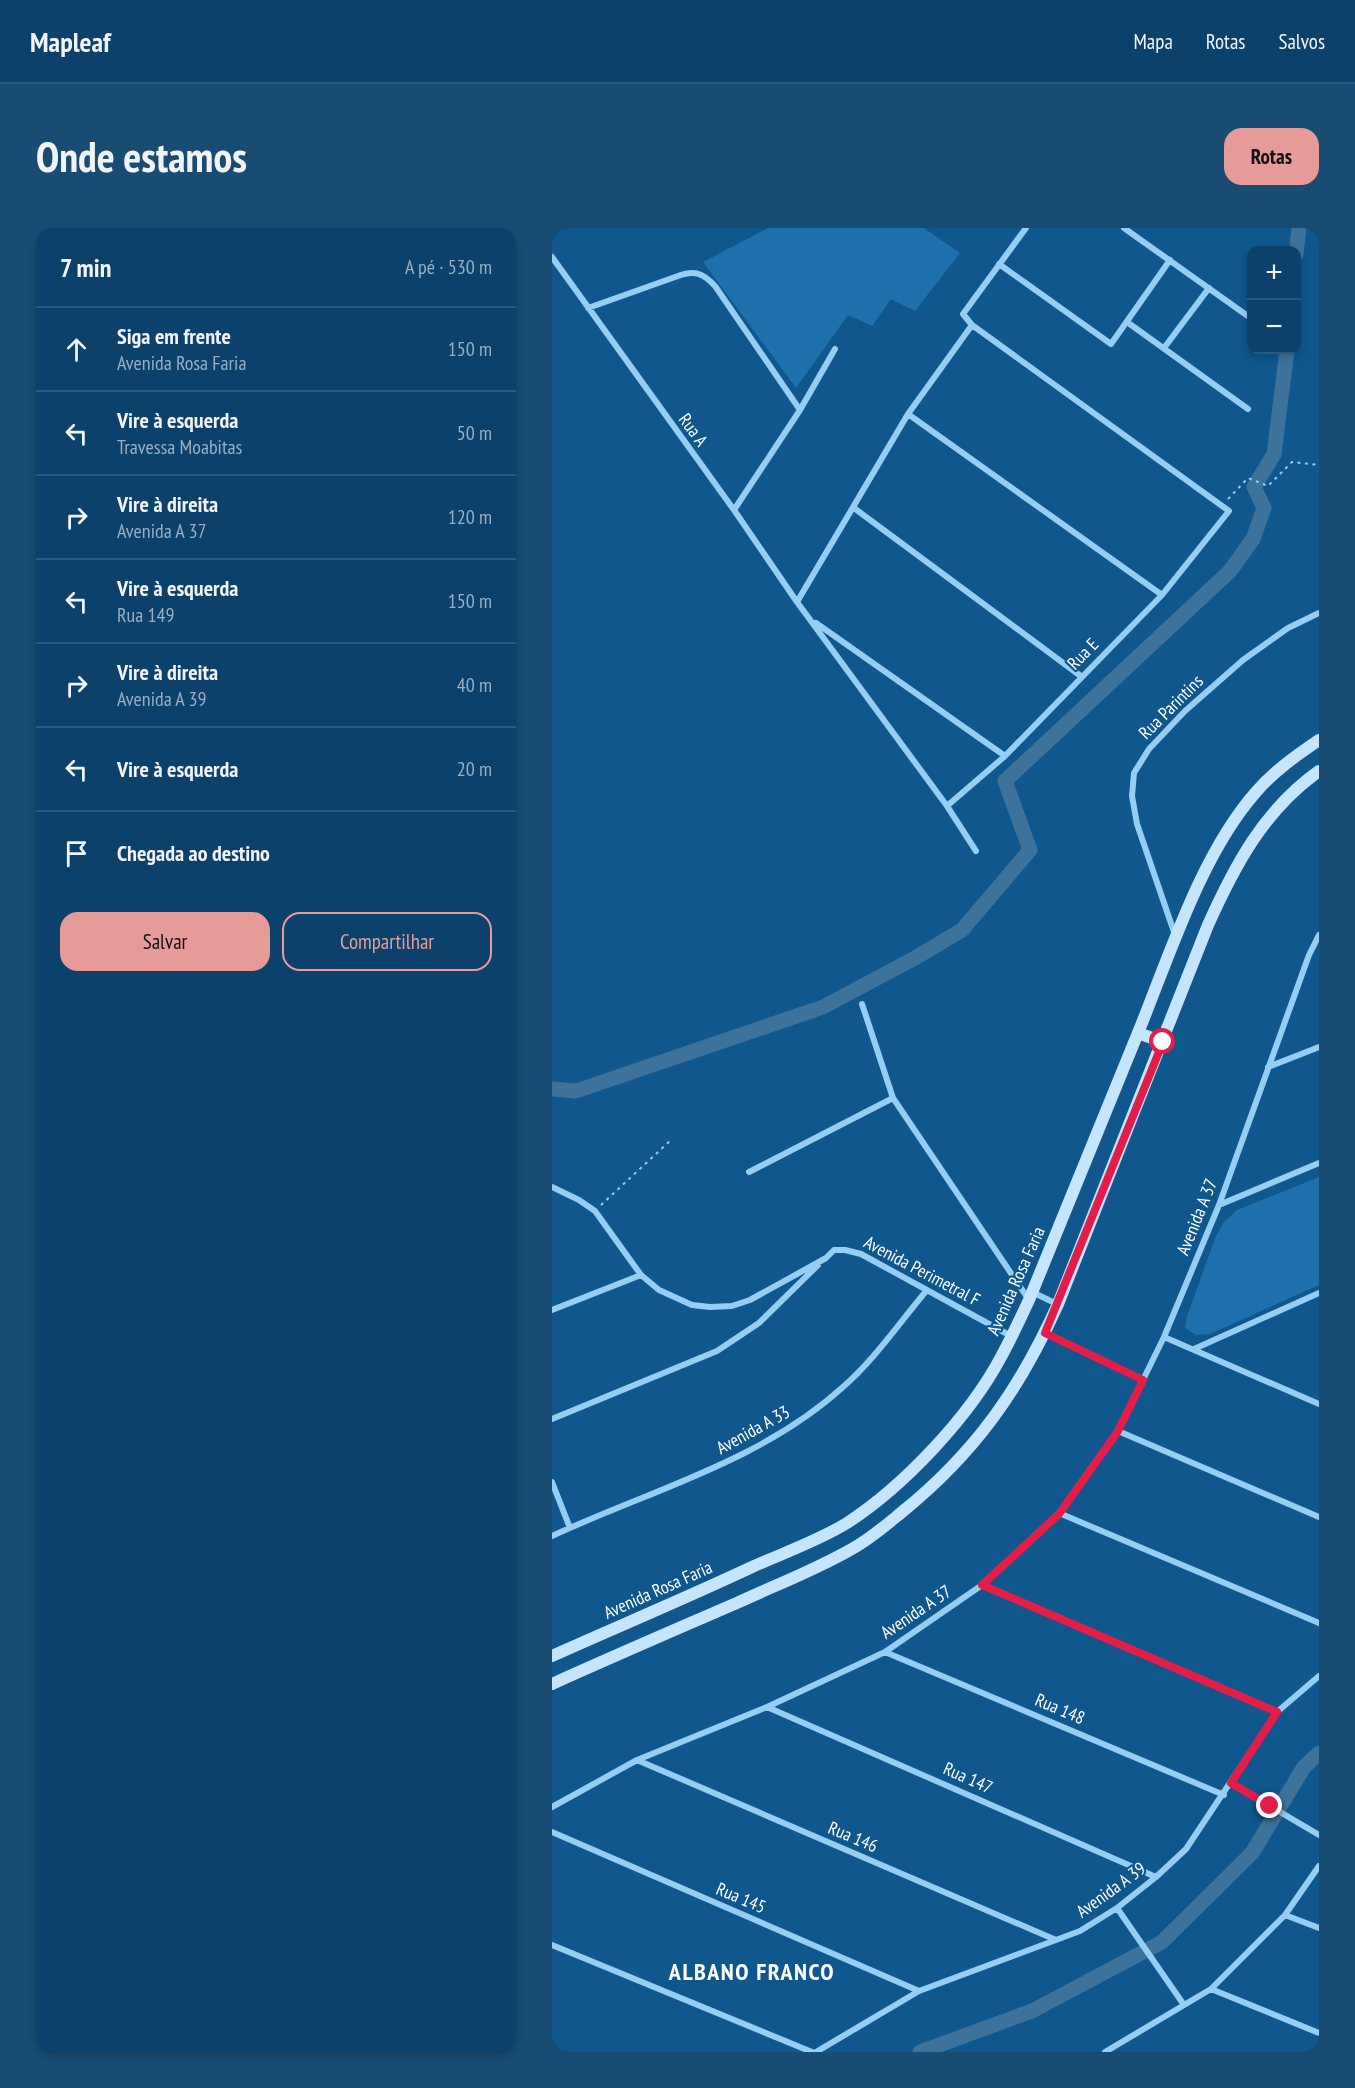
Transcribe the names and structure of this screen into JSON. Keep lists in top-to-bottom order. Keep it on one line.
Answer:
{"streets":{"street":["Rua A","Rua E","Rua Parintins","Avenida A 37","Avenida Perimetral F","Avenida Rosa Faria","Avenida A 33","Rua 148","Rua 147","Rua 146","Avenida A 39","Rua 145"]},"crossings":[["Rua A","Rua E"],["Rua Parintins","Avenida Rosa Faria"],["Avenida A 37","Rua 148"],["Avenida A 37","Rua 147"],["Avenida A 37","Rua 146"],["Avenida Perimetral F","Avenida Rosa Faria"],["Avenida Perimetral F","Avenida A 33"],["Rua 148","Avenida A 39"],["Rua 147","Avenida A 39"],["Rua 146","Avenida A 39"],["Avenida A 39","Rua 145"]],"districts":["ALBANO FRANCO"],"page":{"header":"Mapleaf","nav":["Mapa","Rotas","Salvos"],"buttons":["Rotas",["Salvar","Compartilhar"]],"title":"Onde estamos","heading":["7 min","A pé · 530 m"],"map_buttons":["+","−"],"list":[["Siga em frente","Avenida Rosa Faria","150 m"],["Vire à esquerda","Travessa Moabitas","50 m"],["Vire à direita","Avenida A 37","120 m"],["Vire à esquerda","Rua 149","150 m"],["Vire à direita","Avenida A 39","40 m"],["Vire à esquerda","20 m"],"Chegada ao destino"]}}
